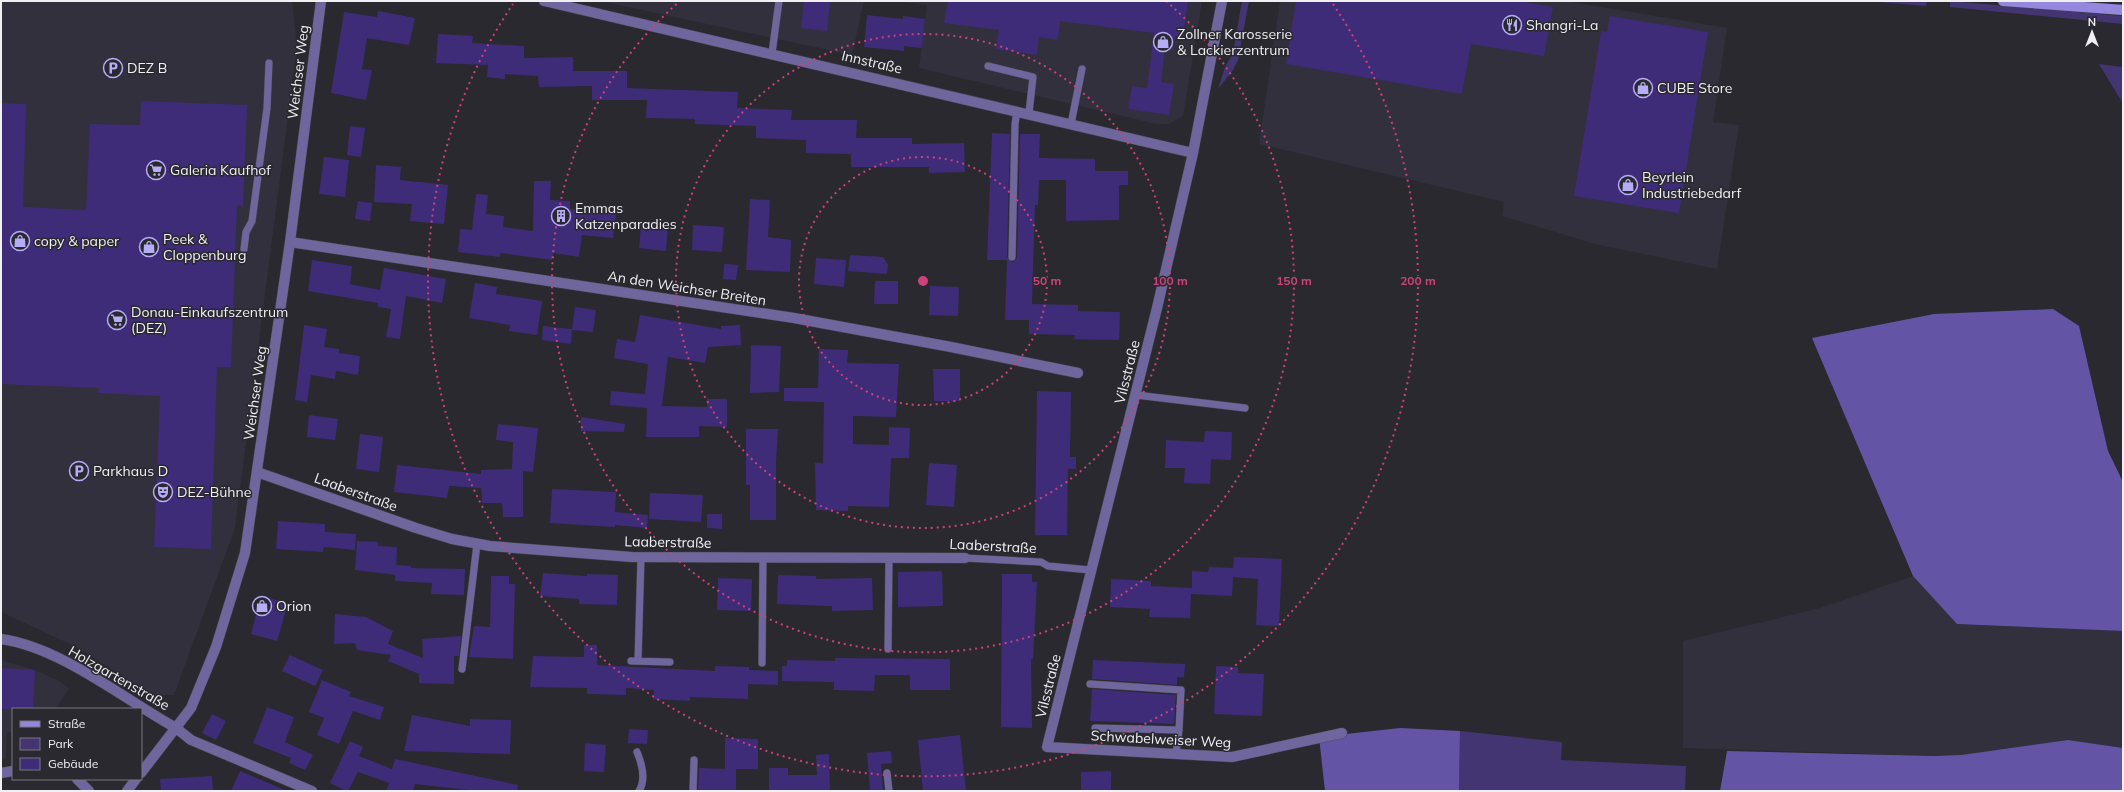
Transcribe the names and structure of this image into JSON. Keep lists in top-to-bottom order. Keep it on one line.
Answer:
{"streets":{"street":["Innstraße","Weichser Weg","An den Weichser Breiten","Vilsstraße","Laaberstraße","Holzgartenstraße","Schwabelweiser Weg"]},"crossings":[["Innstraße","Vilsstraße"],["Weichser Weg","An den Weichser Breiten"],["Weichser Weg","Laaberstraße"],["Weichser Weg","Holzgartenstraße"],["Vilsstraße","Laaberstraße"],["Vilsstraße","Schwabelweiser Weg"]],"places":{"restaurant":["Shangri-La"],"shop":["Zollner Karosserie & Lackierzentrum","CUBE Store","Beyrlein Industriebedarf","copy & paper","Peek & Cloppenburg","Orion"],"parking":["DEZ B","Parkhaus D"],"supermarket":["Galeria Kaufhof","Donau-Einkaufszentrum (DEZ)"],"building":["Emmas Katzenparadies"],"theatre":["DEZ-Bühne"]},"legend":["Straße","Park","Gebäude"],"north":"top","rings":["50 m","100 m","150 m","200 m"]}
